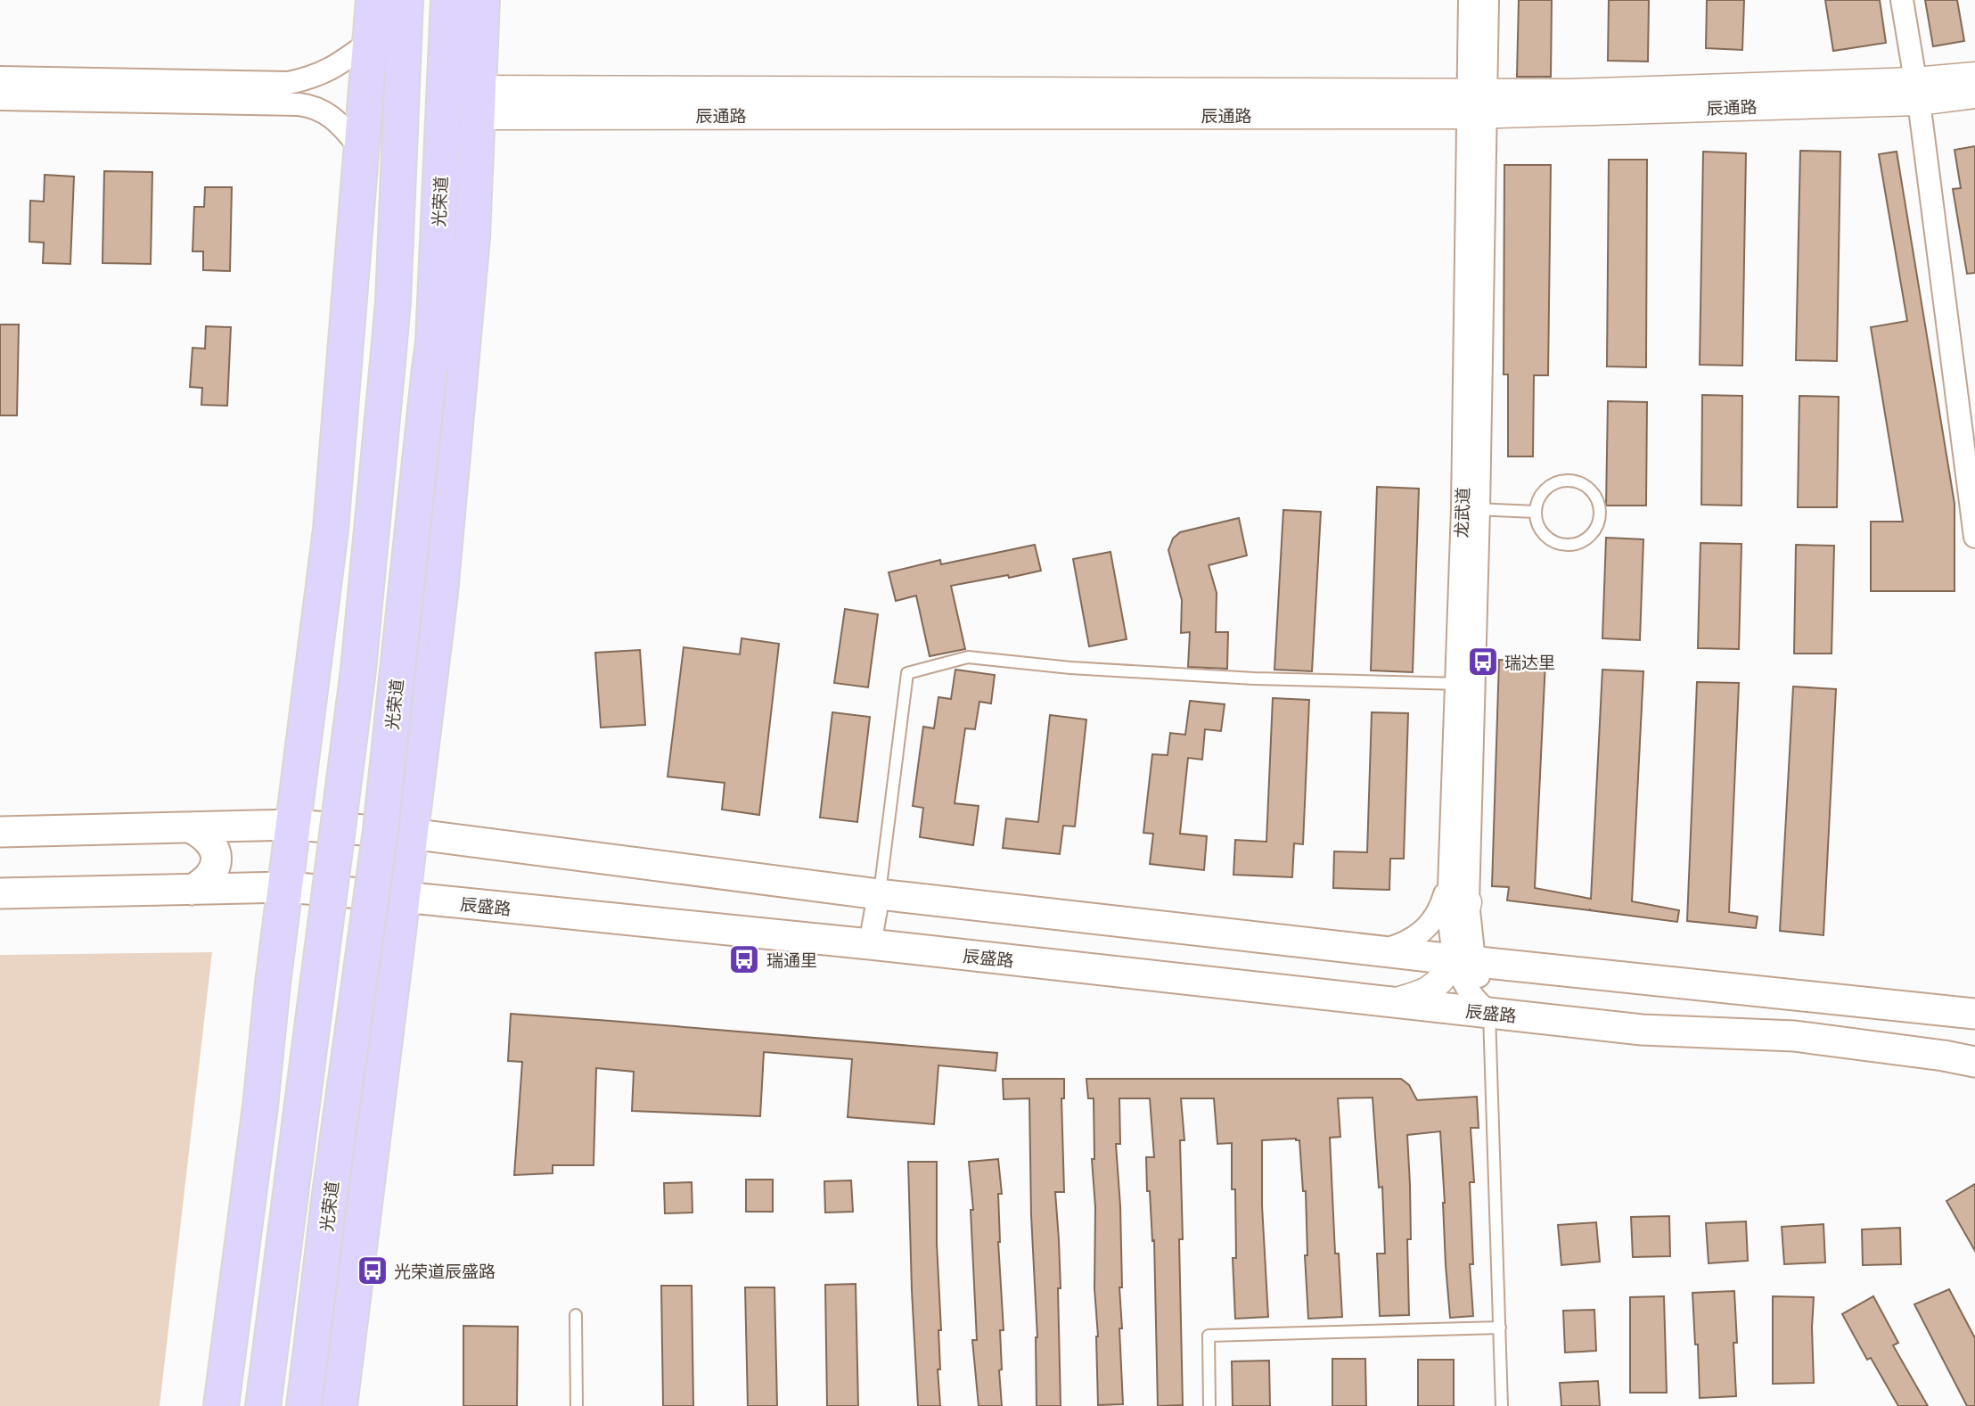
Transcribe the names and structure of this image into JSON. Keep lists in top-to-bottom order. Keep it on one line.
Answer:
{"streets":{"main road":["光荣道","辰盛路"],"street":["辰通路","龙武道"]},"crossings":[["辰通路","龙武道"],["龙武道","辰盛路"]],"places":{"bus stop":["瑞达里","瑞通里","光荣道辰盛路"]}}
